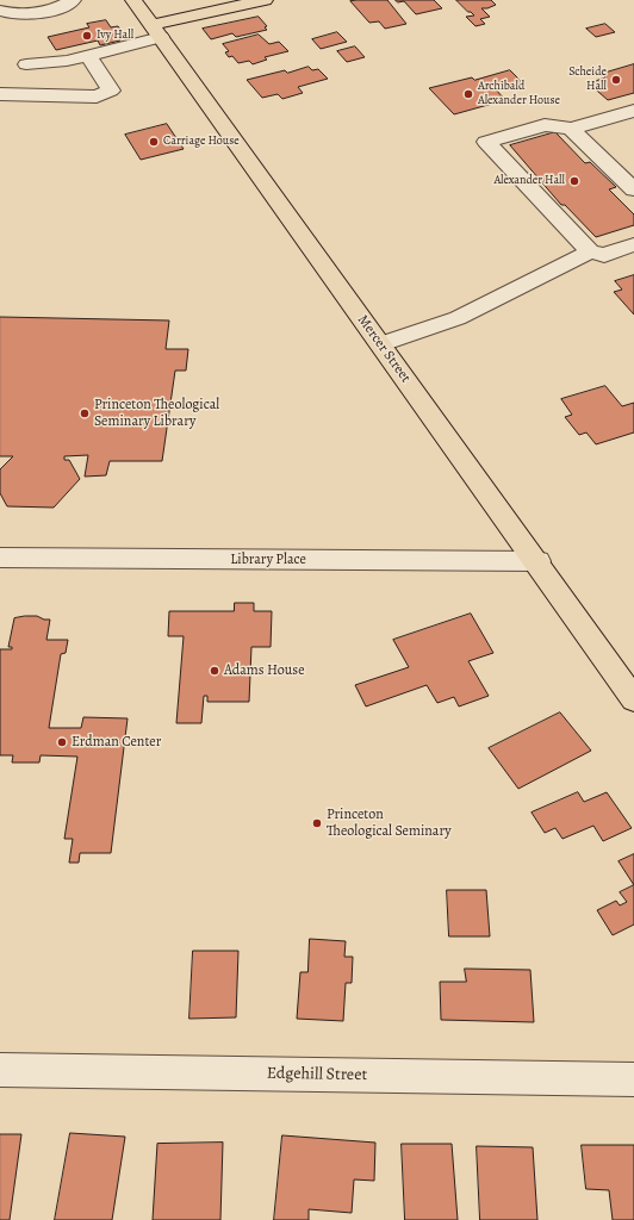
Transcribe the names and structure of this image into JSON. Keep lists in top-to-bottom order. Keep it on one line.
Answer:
{"streets":{"main road":["Mercer Street"],"street":["Library Place","Edgehill Street"]},"crossings":[["Mercer Street","Library Place"]],"places":["Ivy Hall","Scheide Hall","Archibald Alexander House","Carriage House","Alexander Hall","Princeton Theological Seminary Library","Adams House","Erdman Center","Princeton Theological Seminary"]}
